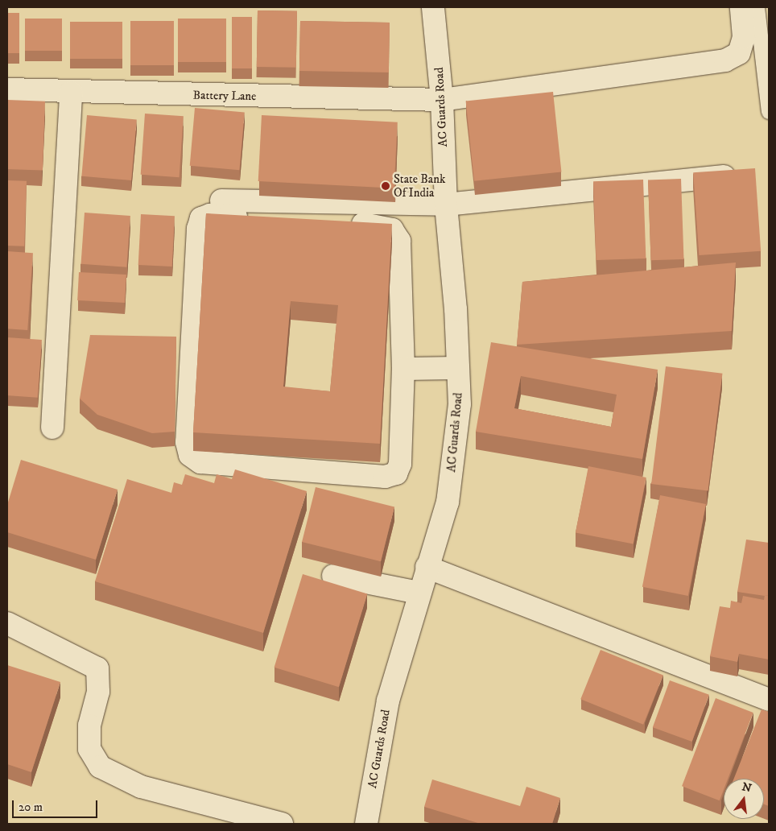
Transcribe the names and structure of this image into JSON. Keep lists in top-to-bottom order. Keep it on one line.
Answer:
{"streets":{"street":["Battery Lane","AC Guards Road"]},"crossings":[["Battery Lane","AC Guards Road"]],"places":["State Bank Of India"],"scale_bar":"20 m","north":"top"}
